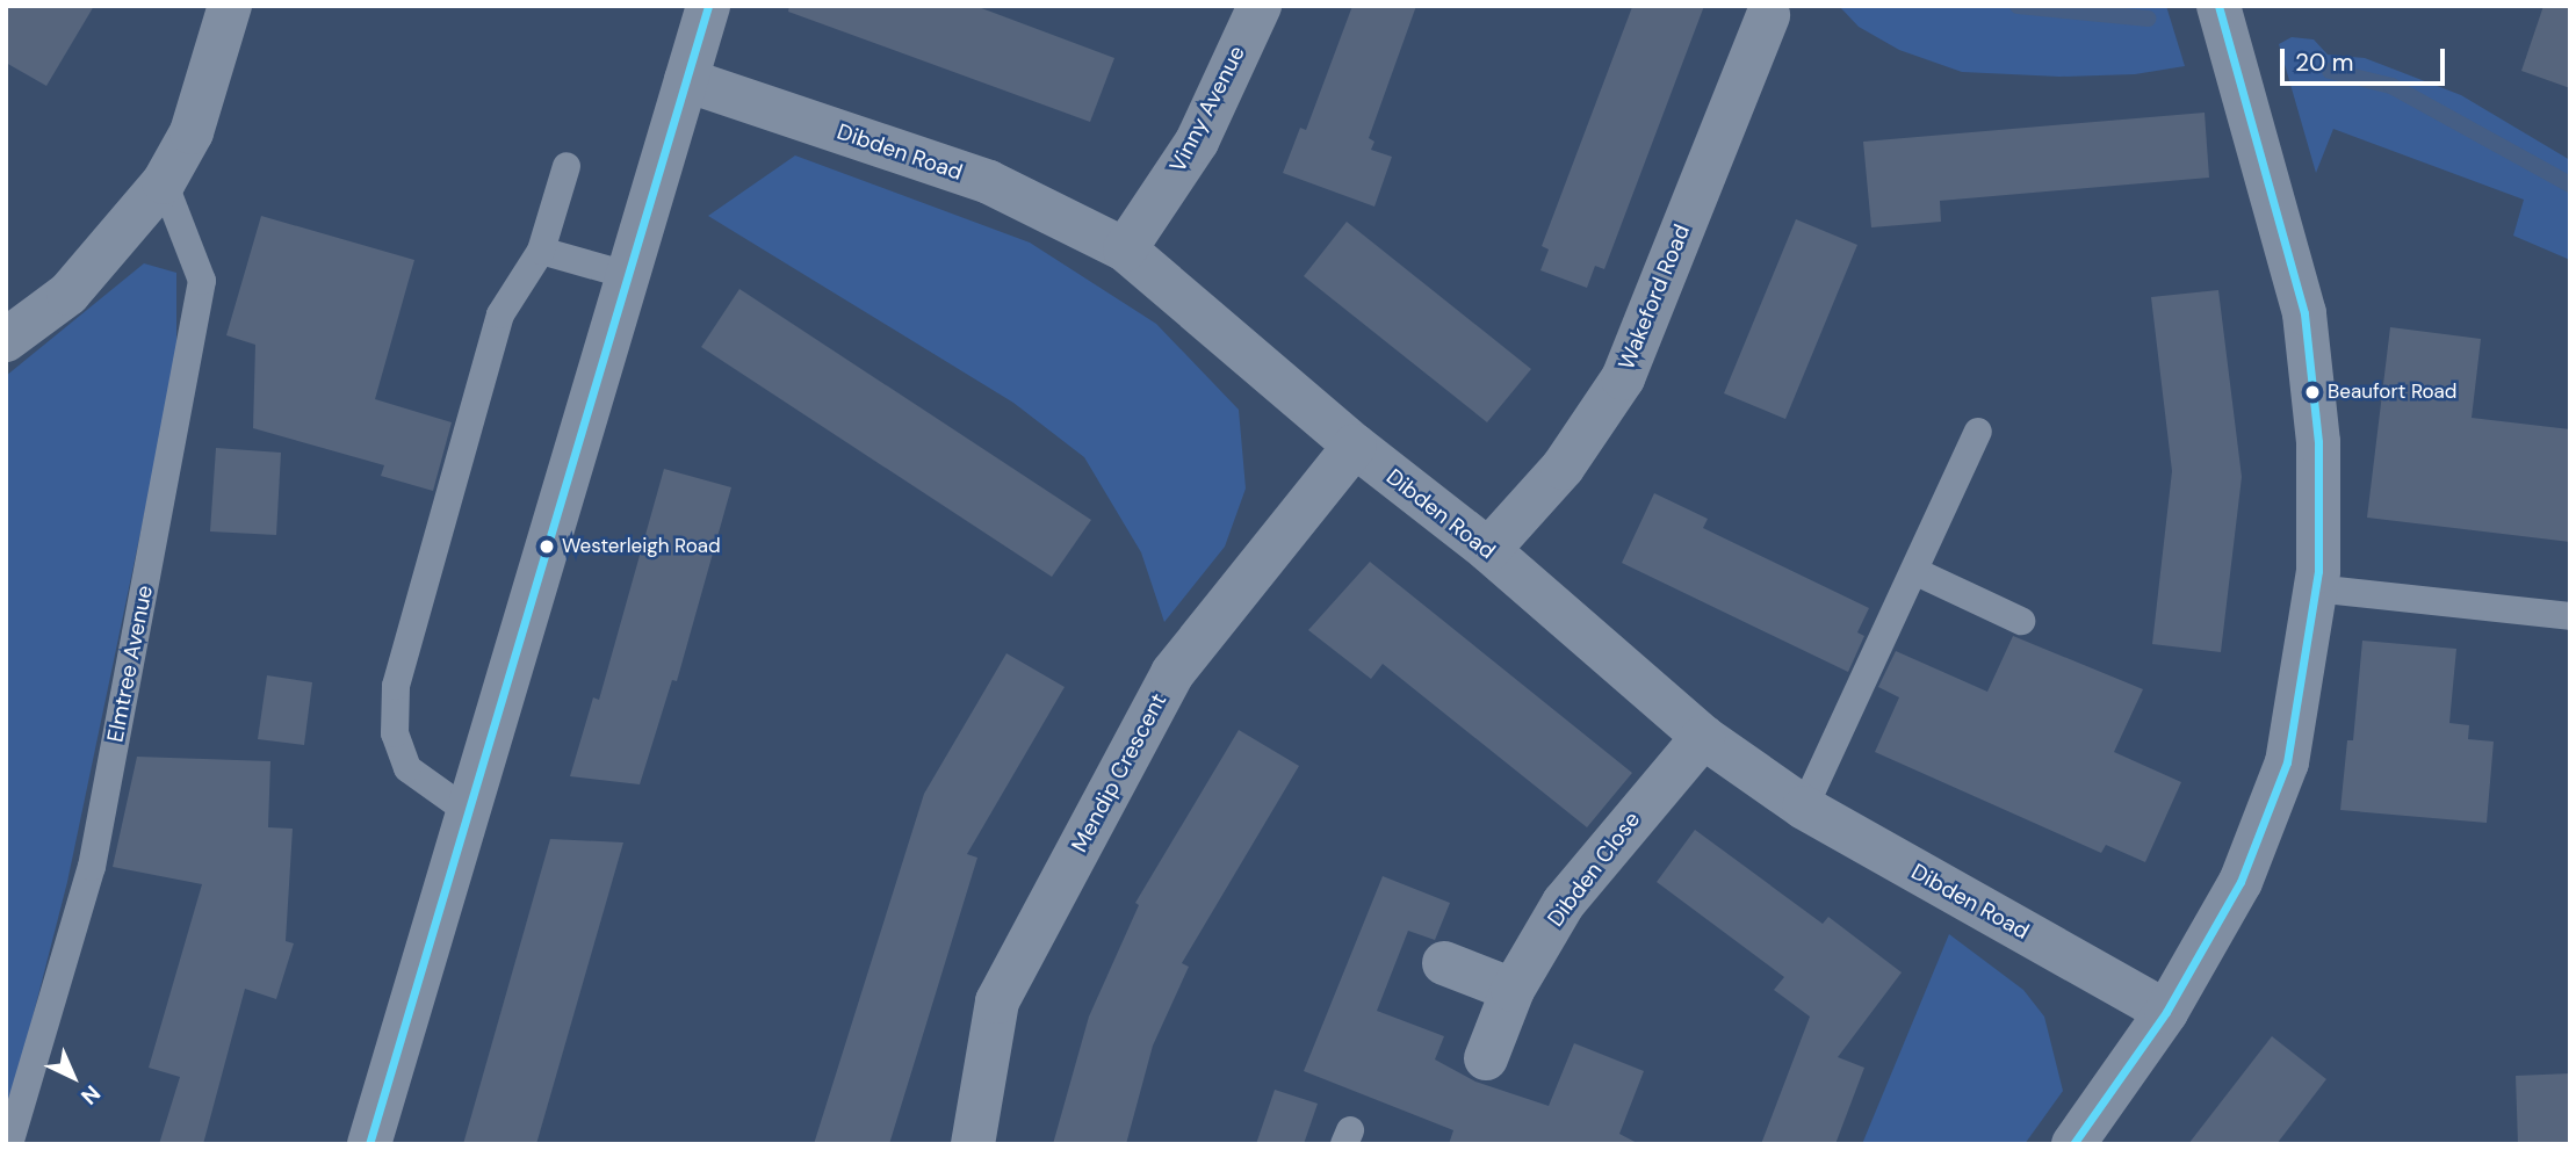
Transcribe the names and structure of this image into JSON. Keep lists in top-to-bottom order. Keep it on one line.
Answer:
{"streets":{"street":["Vinny Avenue","Dibden Road","Wakeford Road","Mendip Crescent","Dibden Close"],"lane":["Elmtree Avenue"]},"crossings":[["Vinny Avenue","Dibden Road"],["Dibden Road","Wakeford Road"],["Dibden Road","Mendip Crescent"],["Dibden Road","Dibden Close"]],"places":["Beaufort Road","Westerleigh Road"],"scale_bar":"20 m","north":"bottom right"}
